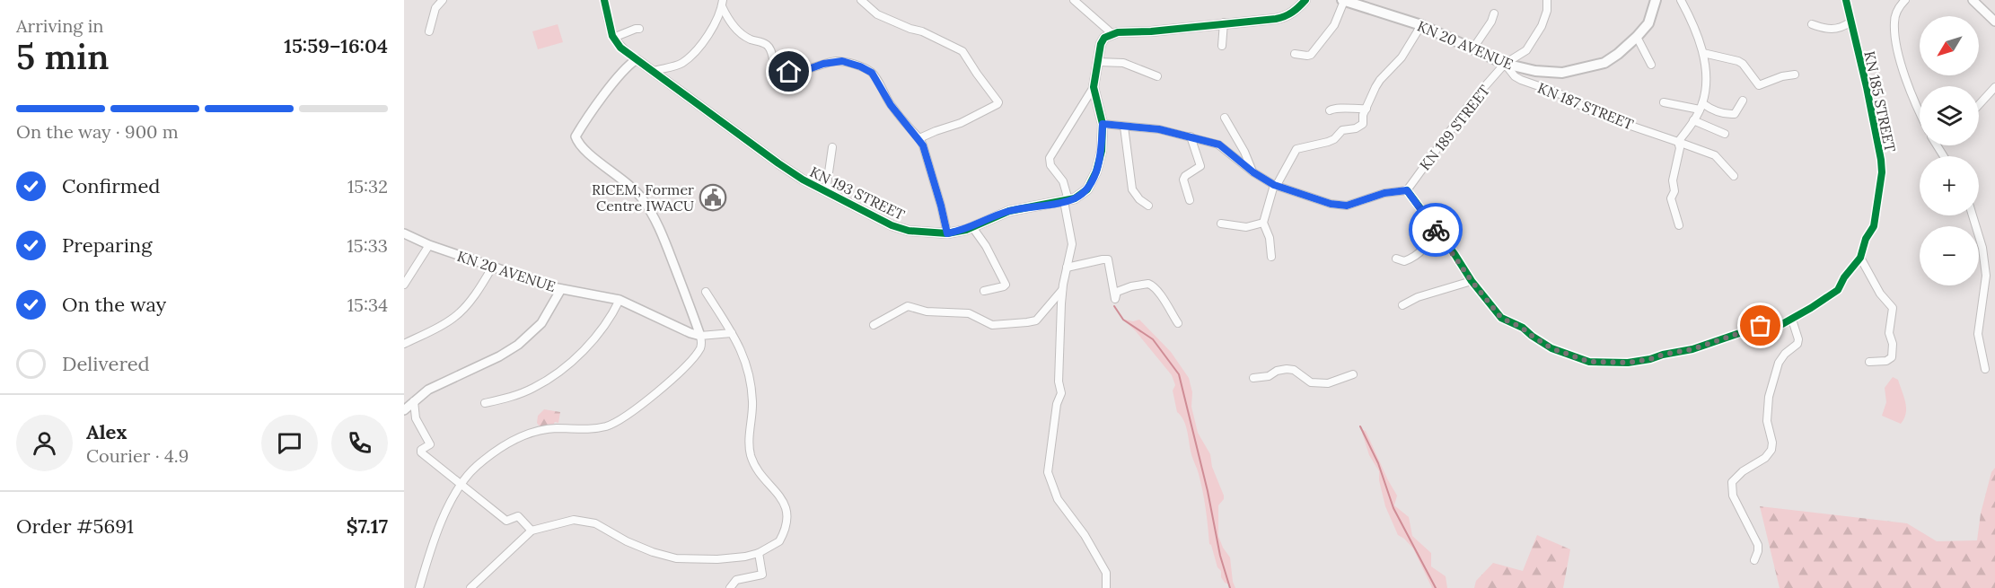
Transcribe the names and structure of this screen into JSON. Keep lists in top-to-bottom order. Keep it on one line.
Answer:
{"streets":{"main road":["KN 20 AVENUE"],"street":["KN 185 STREET","KN 187 STREET","KN 189 STREET","KN 193 STREET"]},"crossings":[["KN 20 AVENUE","KN 187 STREET"],["KN 20 AVENUE","KN 189 STREET"],["KN 187 STREET","KN 189 STREET"]],"places":{"public building":["RICEM, Former Centre IWACU"]},"north":"bottom left","page":{"heading":["5 min","Arriving in","15:59–16:04"],"panel":["Alex","Courier · 4.9","Order #5691","$7.17"],"map_buttons":["+","−"],"bar":"On the way · 900 m","list":[["Confirmed","15:32"],["Preparing","15:33"],["On the way","15:34"],"Delivered"]}}
